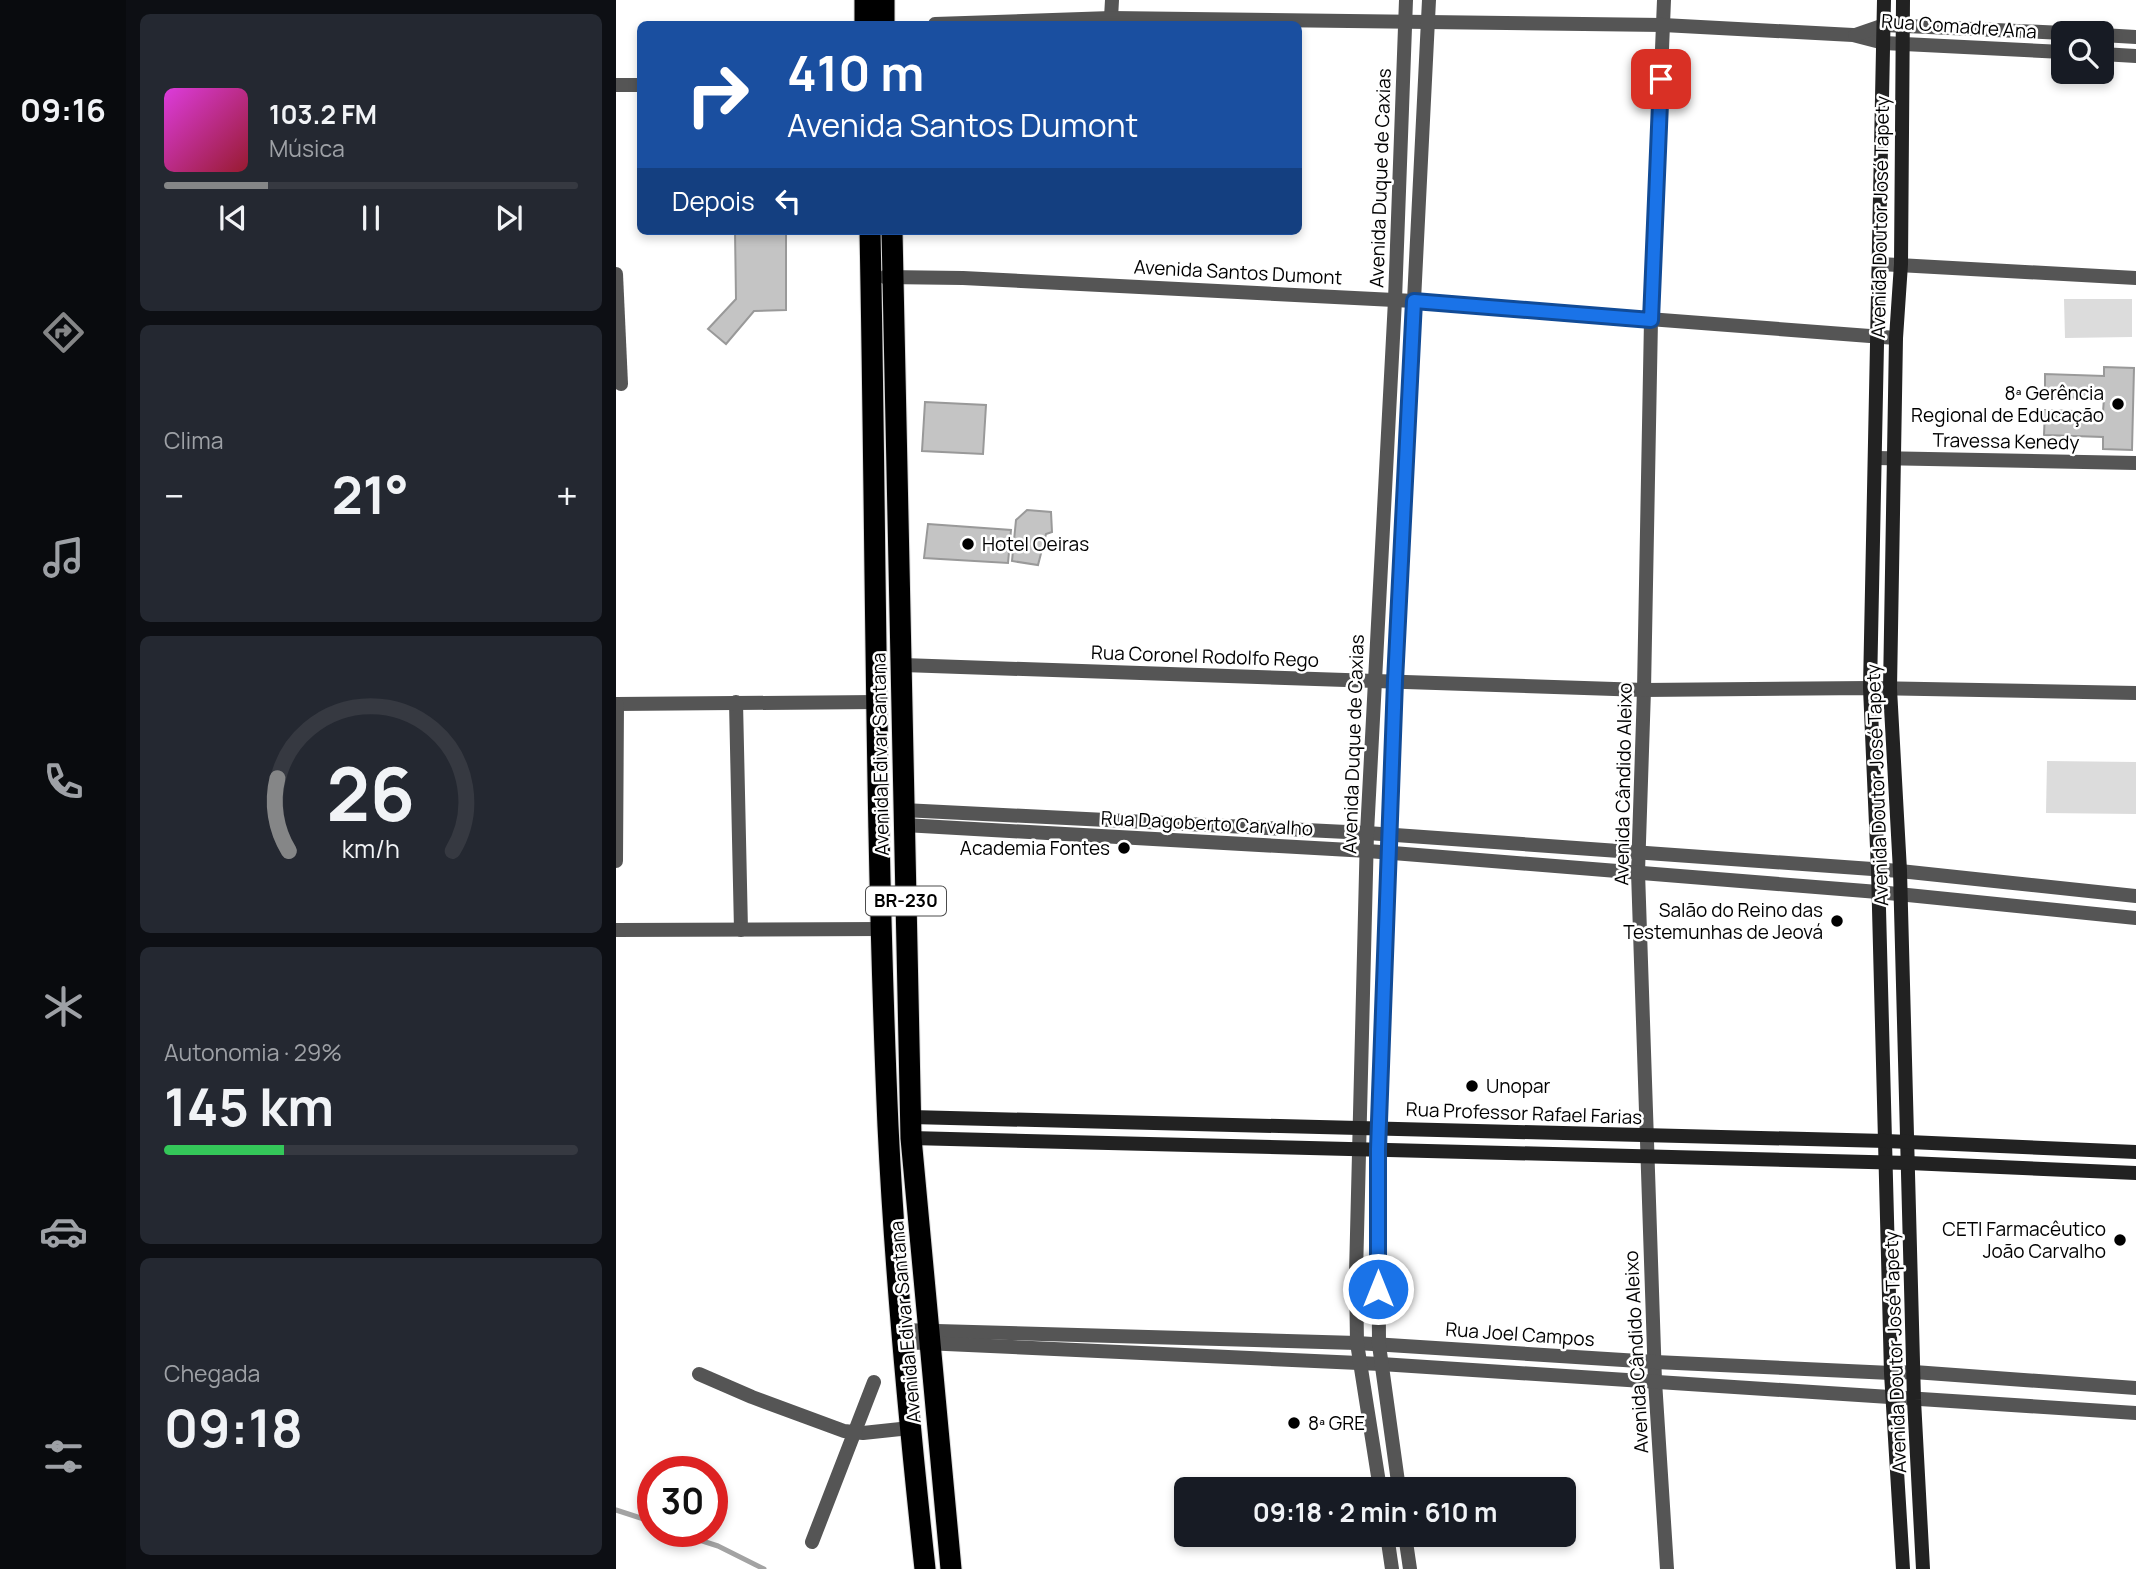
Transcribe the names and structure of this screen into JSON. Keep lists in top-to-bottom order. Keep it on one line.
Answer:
{"streets":{"highway":["Avenida Edivar Santana","BR-230"],"street":["Rua Comadre Ana","Avenida Duque de Caxias","Avenida Doutor José Tapety","Avenida Santos Dumont","Travessa Kenedy","Rua Coronel Rodolfo Rego","Avenida Cândido Aleixo","Rua Dagoberto Carvalho","Rua Professor Rafael Farias","Rua Joel Campos"]},"crossings":[["Rua Comadre Ana","Avenida Duque de Caxias"],["Rua Comadre Ana","Avenida Doutor José Tapety"],["Rua Comadre Ana","Avenida Cândido Aleixo"],["Avenida Duque de Caxias","Avenida Santos Dumont"],["Avenida Duque de Caxias","Rua Coronel Rodolfo Rego"],["Avenida Duque de Caxias","Rua Dagoberto Carvalho"],["Avenida Duque de Caxias","Rua Professor Rafael Farias"],["Avenida Duque de Caxias","Rua Joel Campos"],["Avenida Doutor José Tapety","Avenida Santos Dumont"],["Avenida Doutor José Tapety","Travessa Kenedy"],["Avenida Doutor José Tapety","Rua Coronel Rodolfo Rego"],["Avenida Doutor José Tapety","Rua Dagoberto Carvalho"],["Avenida Doutor José Tapety","Rua Professor Rafael Farias"],["Avenida Doutor José Tapety","Rua Joel Campos"],["Avenida Santos Dumont","Avenida Edivar Santana"],["Avenida Santos Dumont","Avenida Cândido Aleixo"],["Rua Coronel Rodolfo Rego","Avenida Edivar Santana"],["Rua Coronel Rodolfo Rego","Avenida Cândido Aleixo"],["Avenida Edivar Santana","Rua Dagoberto Carvalho"],["Avenida Edivar Santana","Rua Professor Rafael Farias"],["Avenida Edivar Santana","Rua Joel Campos"],["Avenida Cândido Aleixo","Rua Dagoberto Carvalho"],["Avenida Cândido Aleixo","Rua Professor Rafael Farias"],["Avenida Cândido Aleixo","Rua Joel Campos"]],"places":["8ª Gerência Regional de Educação","Hotel Oeiras","Academia Fontes","Salão do Reino das Testemunhas de Jeová","Unopar","CETI Farmacêutico João Carvalho","8ª GRE"],"page":{"tabs":"09:16","turn":["410 m","Avenida Santos Dumont"],"song":["103.2 FM","Música"],"then":"Depois","tile":["Clima",["Autonomia · 29%","145 km"],["Chegada","09:18"]],"heat":["−","21°","+"],"limit":"30","trip":"09:18 · 2 min · 610 m","gauge":["26","km/h"]}}
